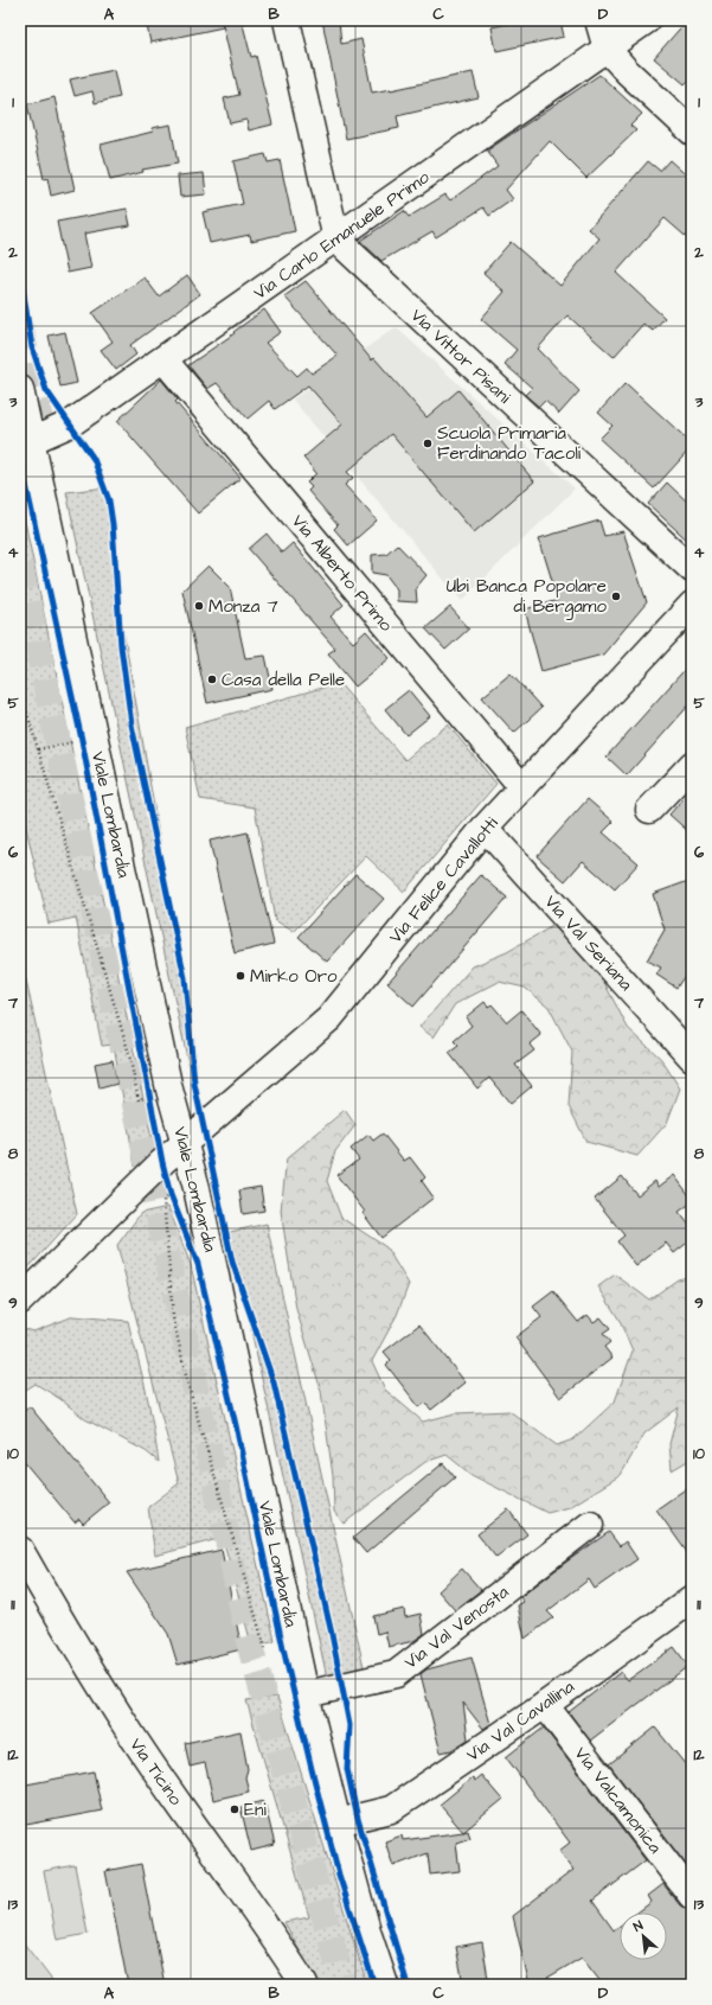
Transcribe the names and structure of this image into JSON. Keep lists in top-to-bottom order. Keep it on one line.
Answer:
{"streets":{"street":["Via Carlo Emanuele Primo","Via Vittor Pisani","Via Alberto Primo","Viale Lombardia","Via Felice Cavallotti","Via Val Seriana","Via Val Venosta","Via Val Cavallina","Via Ticino","Via Valcamonica"]},"crossings":[["Via Carlo Emanuele Primo","Via Vittor Pisani"],["Via Carlo Emanuele Primo","Via Alberto Primo"],["Via Carlo Emanuele Primo","Viale Lombardia"],["Via Alberto Primo","Via Felice Cavallotti"],["Viale Lombardia","Via Felice Cavallotti"],["Viale Lombardia","Via Val Venosta"],["Viale Lombardia","Via Val Cavallina"],["Via Felice Cavallotti","Via Val Seriana"],["Via Val Cavallina","Via Valcamonica"]],"places":["Scuola Primaria Ferdinando Tacoli","Ubi Banca Popolare di Bergamo","Monza 7","Casa della Pelle","Mirko Oro","Eni"],"north":"top left","grid":{"columns":["A","B","C","D"],"rows":["1","2","3","4","5","6","7","8","9","10","11","12","13"]}}
